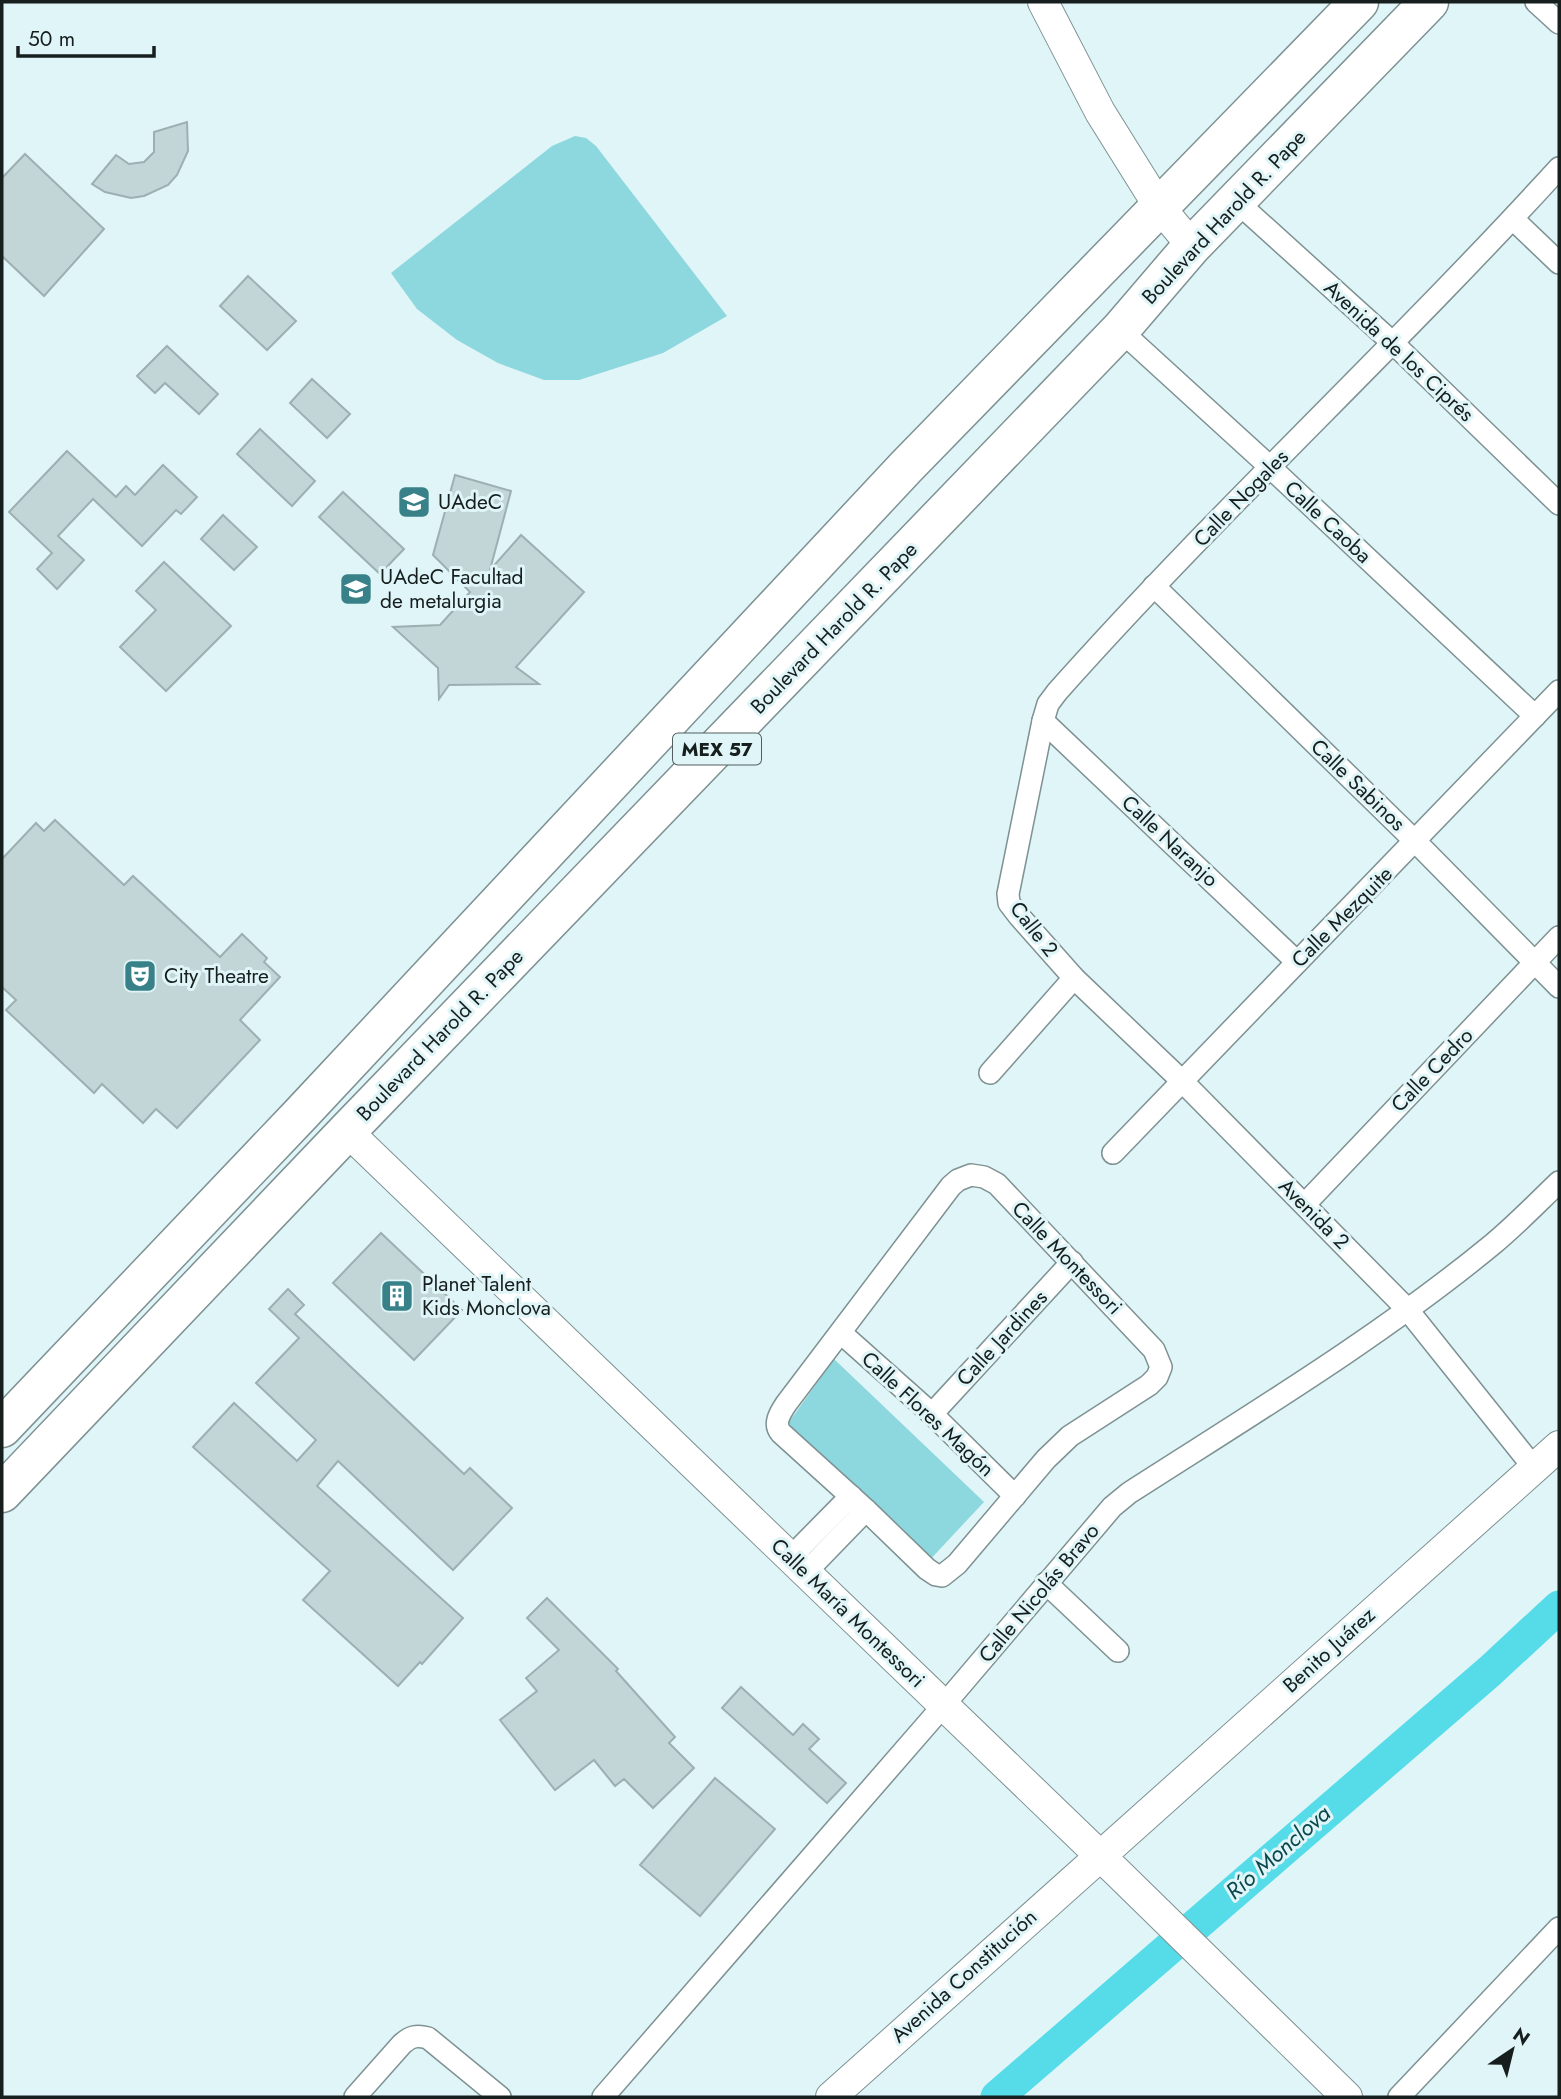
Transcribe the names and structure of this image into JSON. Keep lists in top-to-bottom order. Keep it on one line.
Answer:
{"streets":{"highway":["Boulevard Harold R. Pape","MEX 57"],"main road":["Calle María Montessori","Benito Juárez","Avenida Constitución"],"street":["Avenida de los Ciprés","Calle Nogales","Calle Caoba","Calle Sabinos","Calle Naranjo","Calle Mezquite","Calle 2","Calle Cedro","Avenida 2","Calle Montessori","Calle Jardines","Calle Flores Magón","Calle Nicolás Bravo"]},"crossings":[["Boulevard Harold R. Pape","Avenida de los Ciprés"],["Boulevard Harold R. Pape","Calle Caoba"],["Boulevard Harold R. Pape","Calle María Montessori"],["Avenida de los Ciprés","Calle Nogales"],["Calle Nogales","Calle Caoba"],["Calle Nogales","Calle Sabinos"],["Calle Nogales","Calle Naranjo"],["Calle Nogales","Calle 2"],["Calle Caoba","Calle Mezquite"],["Calle Sabinos","Calle Mezquite"],["Calle Sabinos","Calle Cedro"],["Calle Naranjo","Calle Mezquite"],["Calle Mezquite","Avenida 2"],["Calle 2","Avenida 2"],["Calle Cedro","Avenida 2"],["Avenida 2","Calle Nicolás Bravo"],["Avenida 2","Benito Juárez"],["Calle Montessori","Calle Jardines"],["Calle Montessori","Calle Flores Magón"],["Calle Jardines","Calle Flores Magón"],["Calle Nicolás Bravo","Calle María Montessori"],["Calle María Montessori","Benito Juárez"],["Calle María Montessori","Avenida Constitución"],["Benito Juárez","Avenida Constitución"]],"water":["Río Monclova"],"places":{"school or university":["UAdeC","UAdeC Facultad de metalurgia"],"theatre":["City Theatre"],"building":["Planet Talent Kids Monclova"]},"scale_bar":"50 m","north":"top right"}
